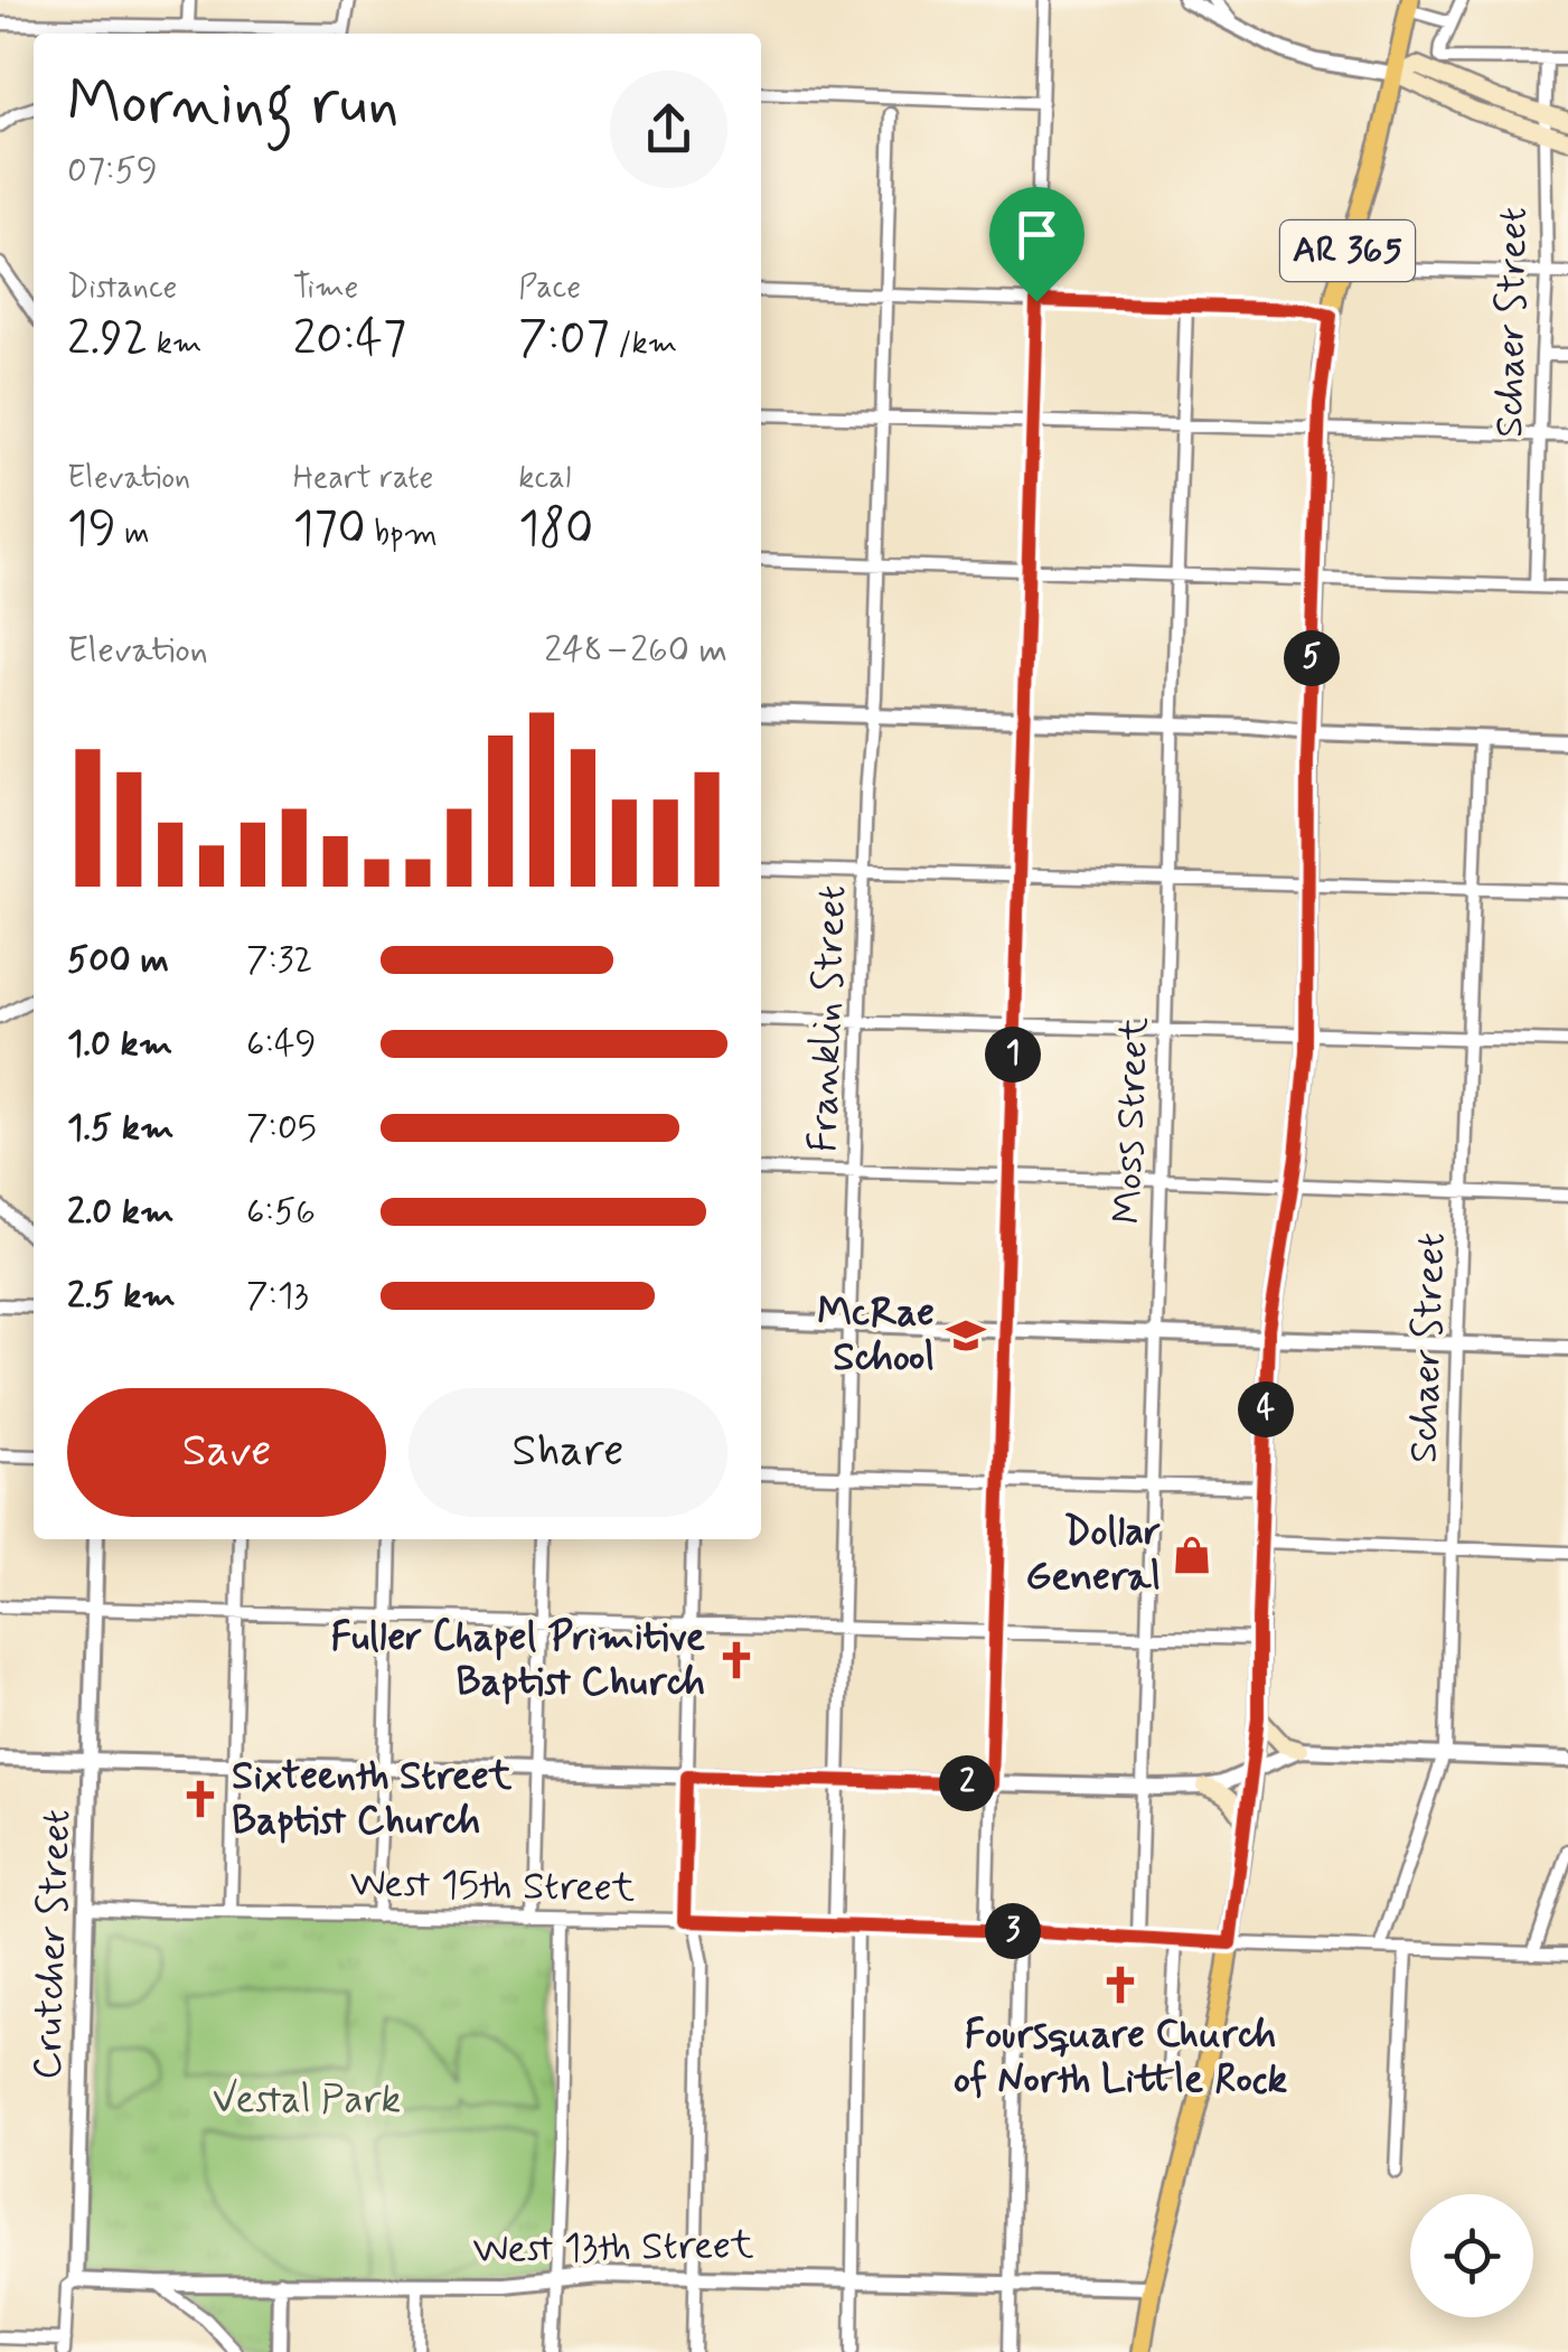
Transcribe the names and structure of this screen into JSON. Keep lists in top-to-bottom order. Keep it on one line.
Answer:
{"streets":{"main road":["AR 365"],"street":["Schaer Street","Franklin Street","Moss Street","West 15th Street","Crutcher Street","West 13th Street"]},"crossings":[["AR 365","West 15th Street"],["AR 365","West 13th Street"],["Schaer Street","West 15th Street"],["Franklin Street","West 15th Street"],["Moss Street","West 15th Street"],["West 15th Street","Crutcher Street"],["Crutcher Street","West 13th Street"]],"parks":["Vestal Park"],"places":{"school or university":["McRae School"],"shop":["Dollar General"],"church":["Fuller Chapel Primitive Baptist Church","Sixteenth Street Baptist Church","Foursquare Church of North Little Rock"]},"page":{"heading":["Morning run","07:59"],"stats":[["Distance","2.92 km"],["Time","20:47"],["Pace","7:07 /km"],["Elevation","19 m"],["Heart rate","170 bpm"],["kcal","180"]],"chart":["Elevation","248–260 m"],"pins":["5","1","4","2","3"],"list":[{"name":"500 m","note":"7:32"},{"name":"1.0 km","note":"6:49"},{"name":"1.5 km","note":"7:05"},{"name":"2.0 km","note":"6:56"},{"name":"2.5 km","note":"7:13"}],"buttons":["Save","Share"]}}
